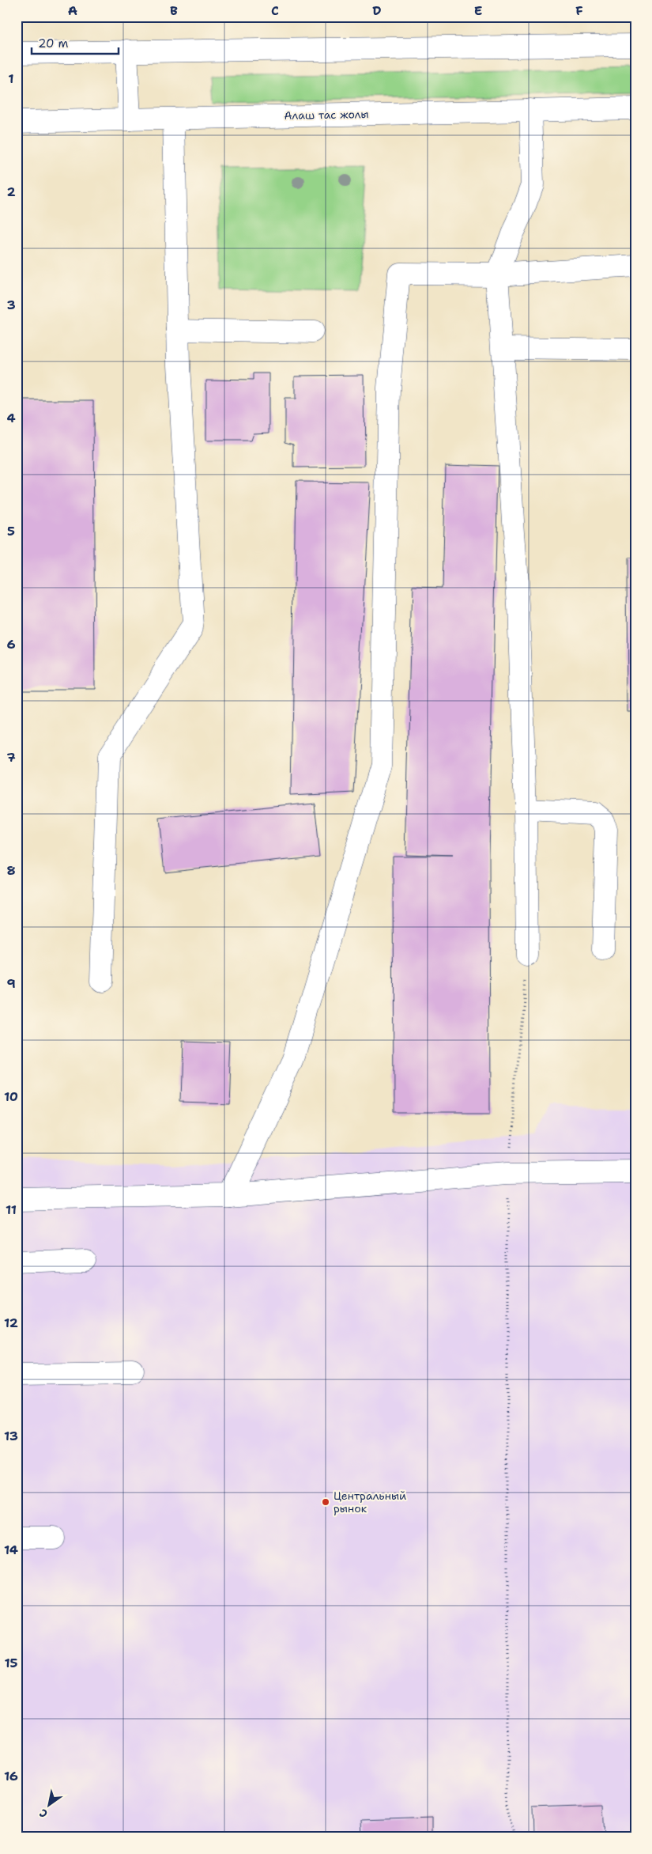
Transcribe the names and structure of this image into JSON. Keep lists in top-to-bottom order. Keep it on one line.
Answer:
{"streets":{"main road":["Алаш тас жолы"]},"places":["Центральный рынок"],"scale_bar":"20 m","north":"bottom left","grid":{"columns":["A","B","C","D","E","F"],"rows":["1","2","3","4","5","6","7","8","9","10","11","12","13","14","15","16"]}}
